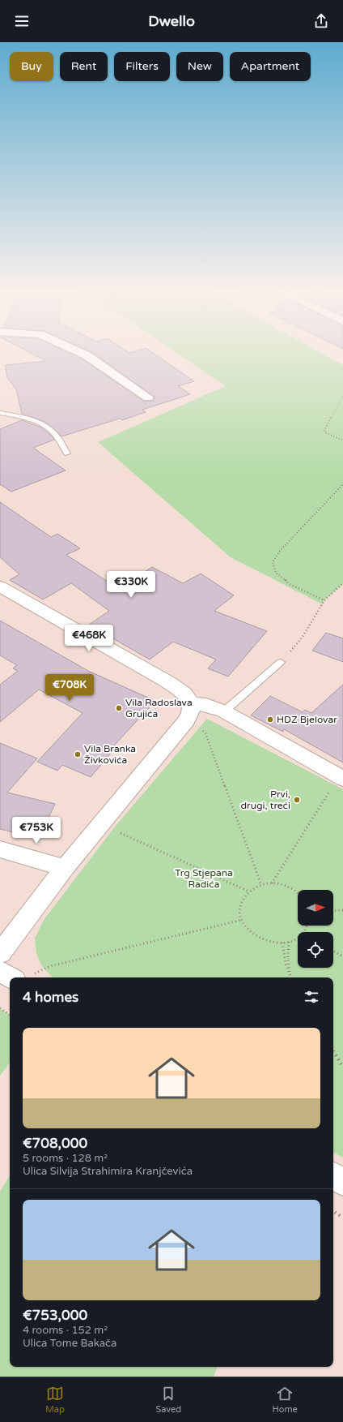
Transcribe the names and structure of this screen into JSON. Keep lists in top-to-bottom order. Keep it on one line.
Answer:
{"parks":["Trg Stjepana Radića"],"places":["Vila Radoslava Grujića","HDZ Bjelovar","Vila Branka Živkovića","Prvi, drugi, treći"],"north":"right","page":{"header":"Dwello","chip":["Buy","Rent","Filters","New","Apartment"],"price":["€330K","€468K","€708K","€753K"],"heading":"4 homes","list":[{"name":"€708,000","note":"5 rooms · 128 m² · Ulica Silvija Strahimira Kranjčevića"},{"name":"€753,000","note":"4 rooms · 152 m² · Ulica Tome Bakača"}],"tabs":["Map","Saved","Home"]}}
